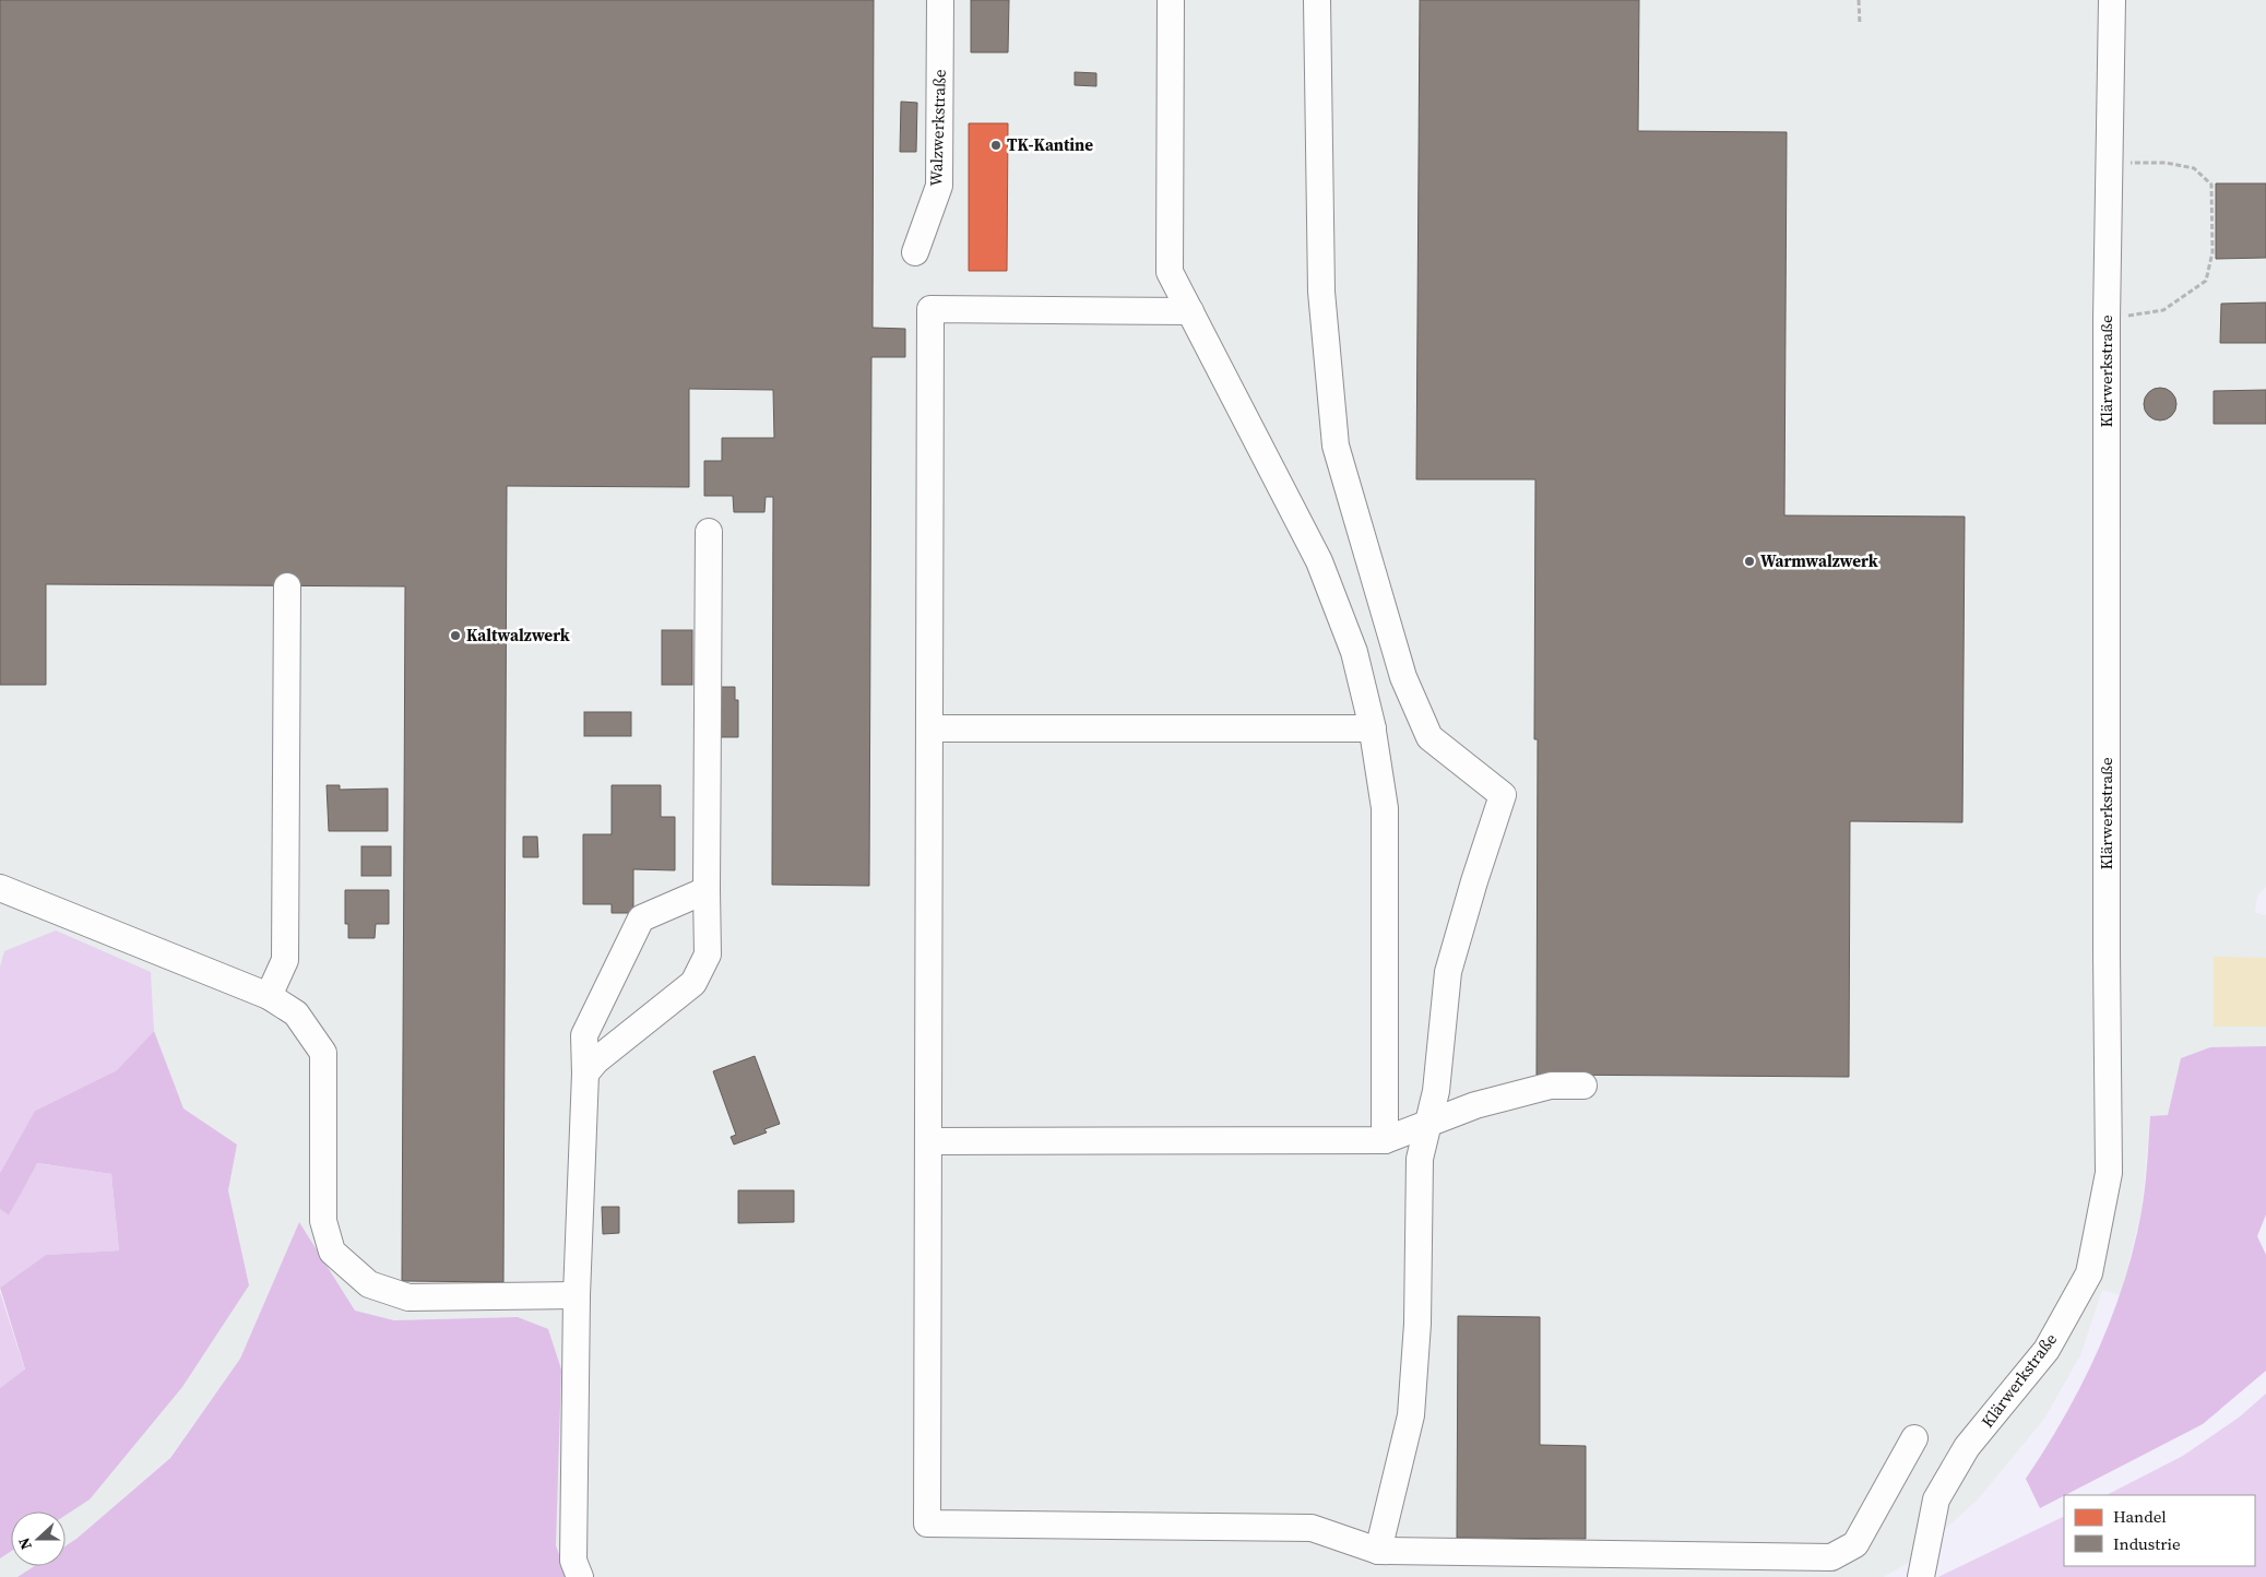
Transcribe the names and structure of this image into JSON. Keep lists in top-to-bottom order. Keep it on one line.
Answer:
{"streets":{"street":["Walzwerkstraße","Klärwerkstraße"]},"places":["TK-Kantine","Warmwalzwerk","Kaltwalzwerk"],"legend":["Handel","Industrie"],"north":"left"}
